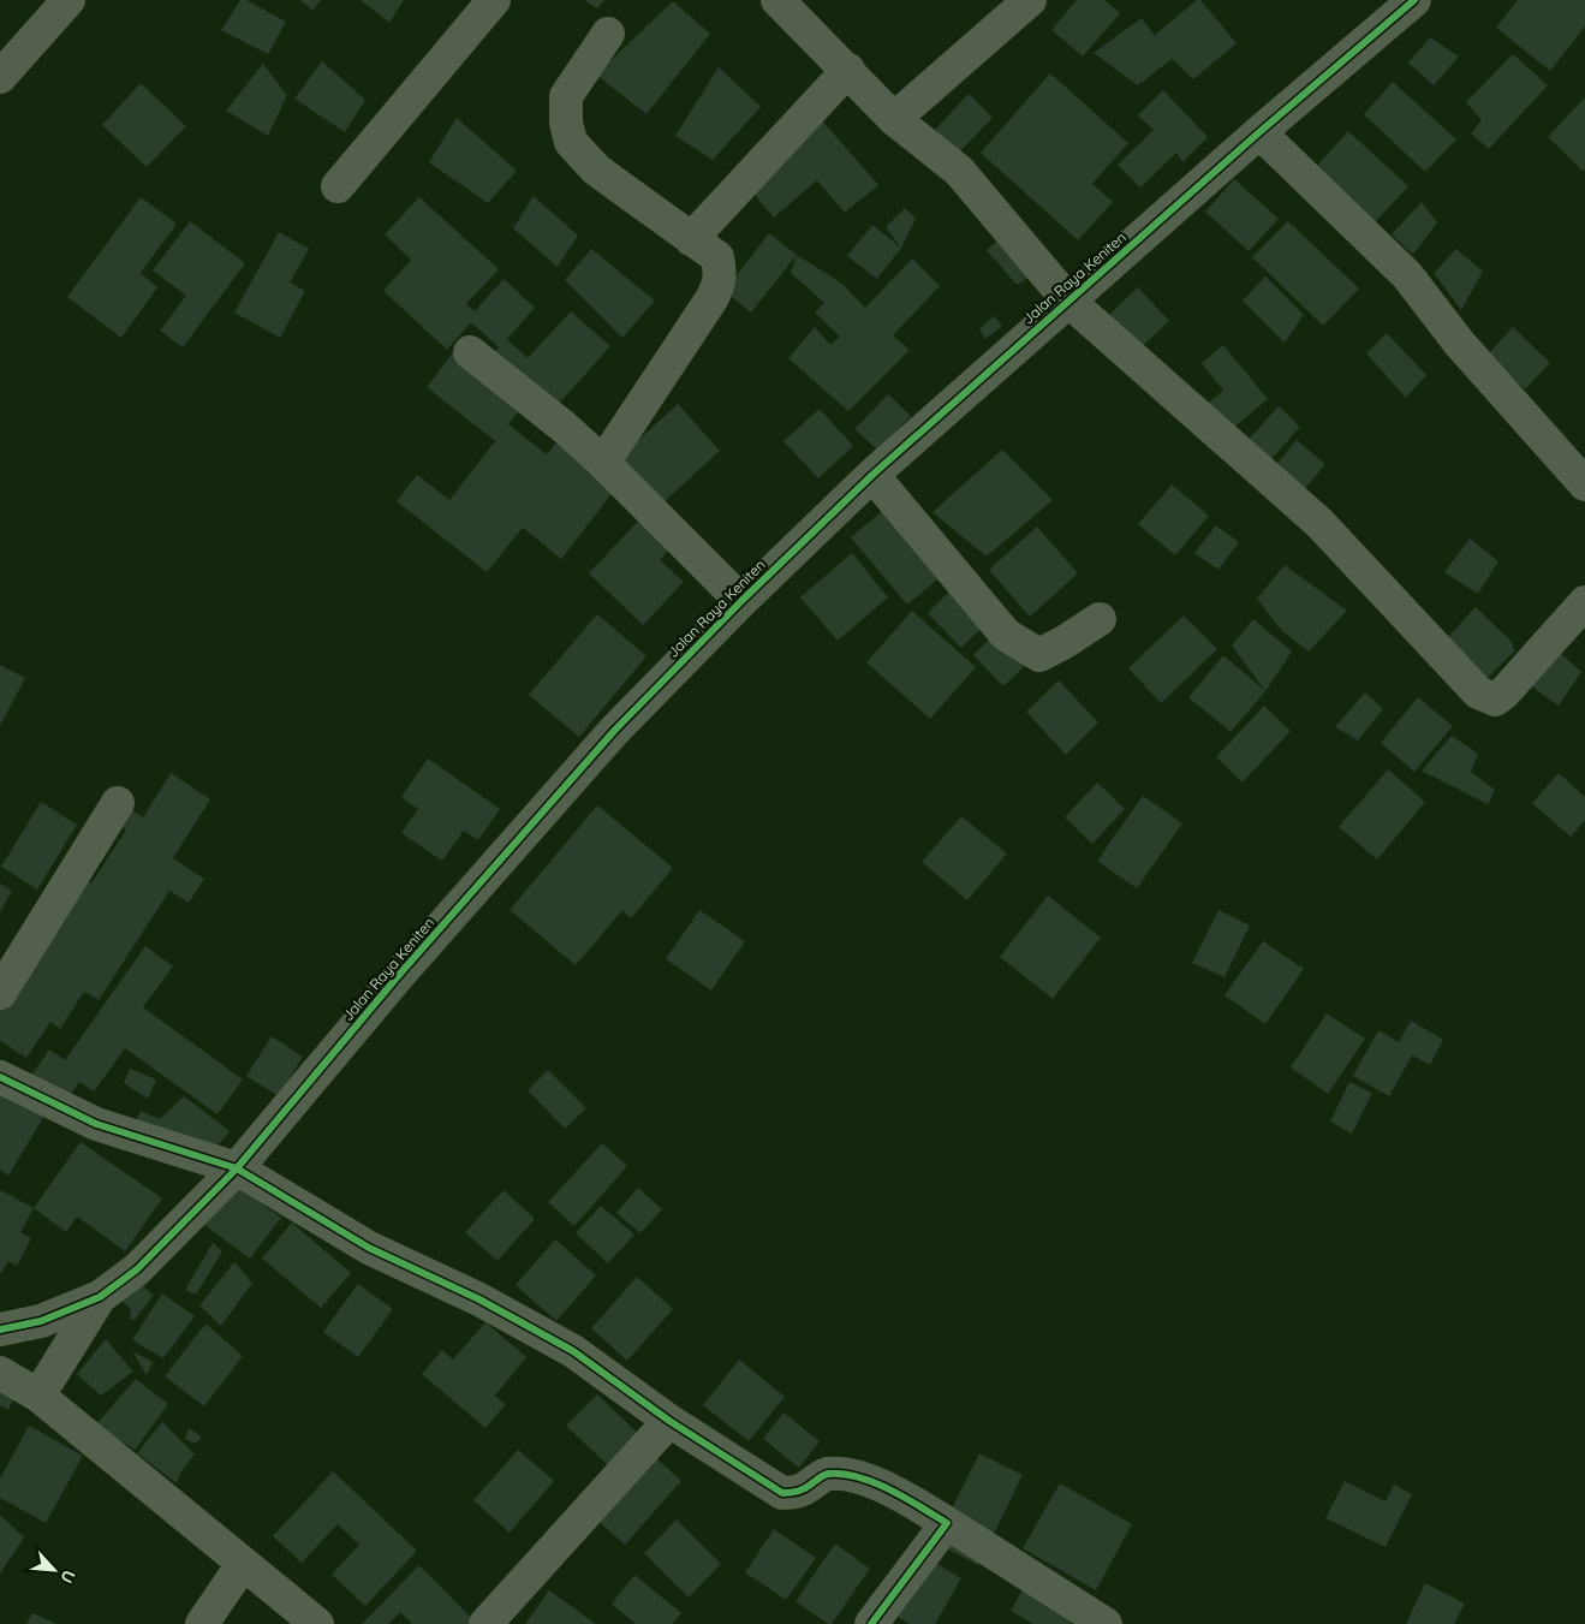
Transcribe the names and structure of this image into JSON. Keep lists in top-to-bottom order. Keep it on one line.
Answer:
{"streets":{"street":["Jalan Raya Keniten"]},"north":"bottom right"}
